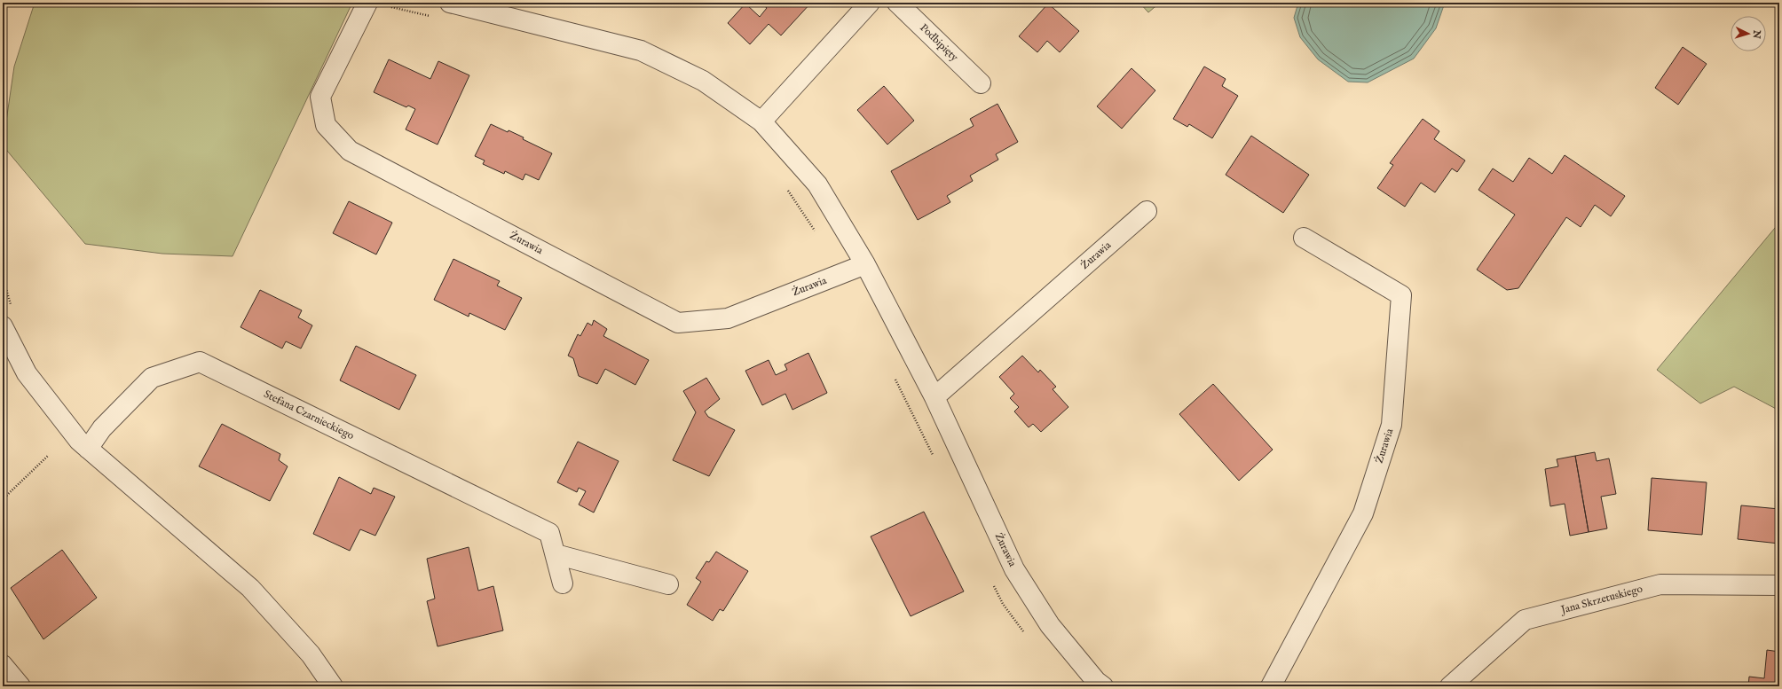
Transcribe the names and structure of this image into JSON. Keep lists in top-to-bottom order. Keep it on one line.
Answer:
{"streets":{"street":["Podbipięty","Żurawia","Stefana Czarnieckiego","Jana Skrzetuskiego"]},"north":"right"}
